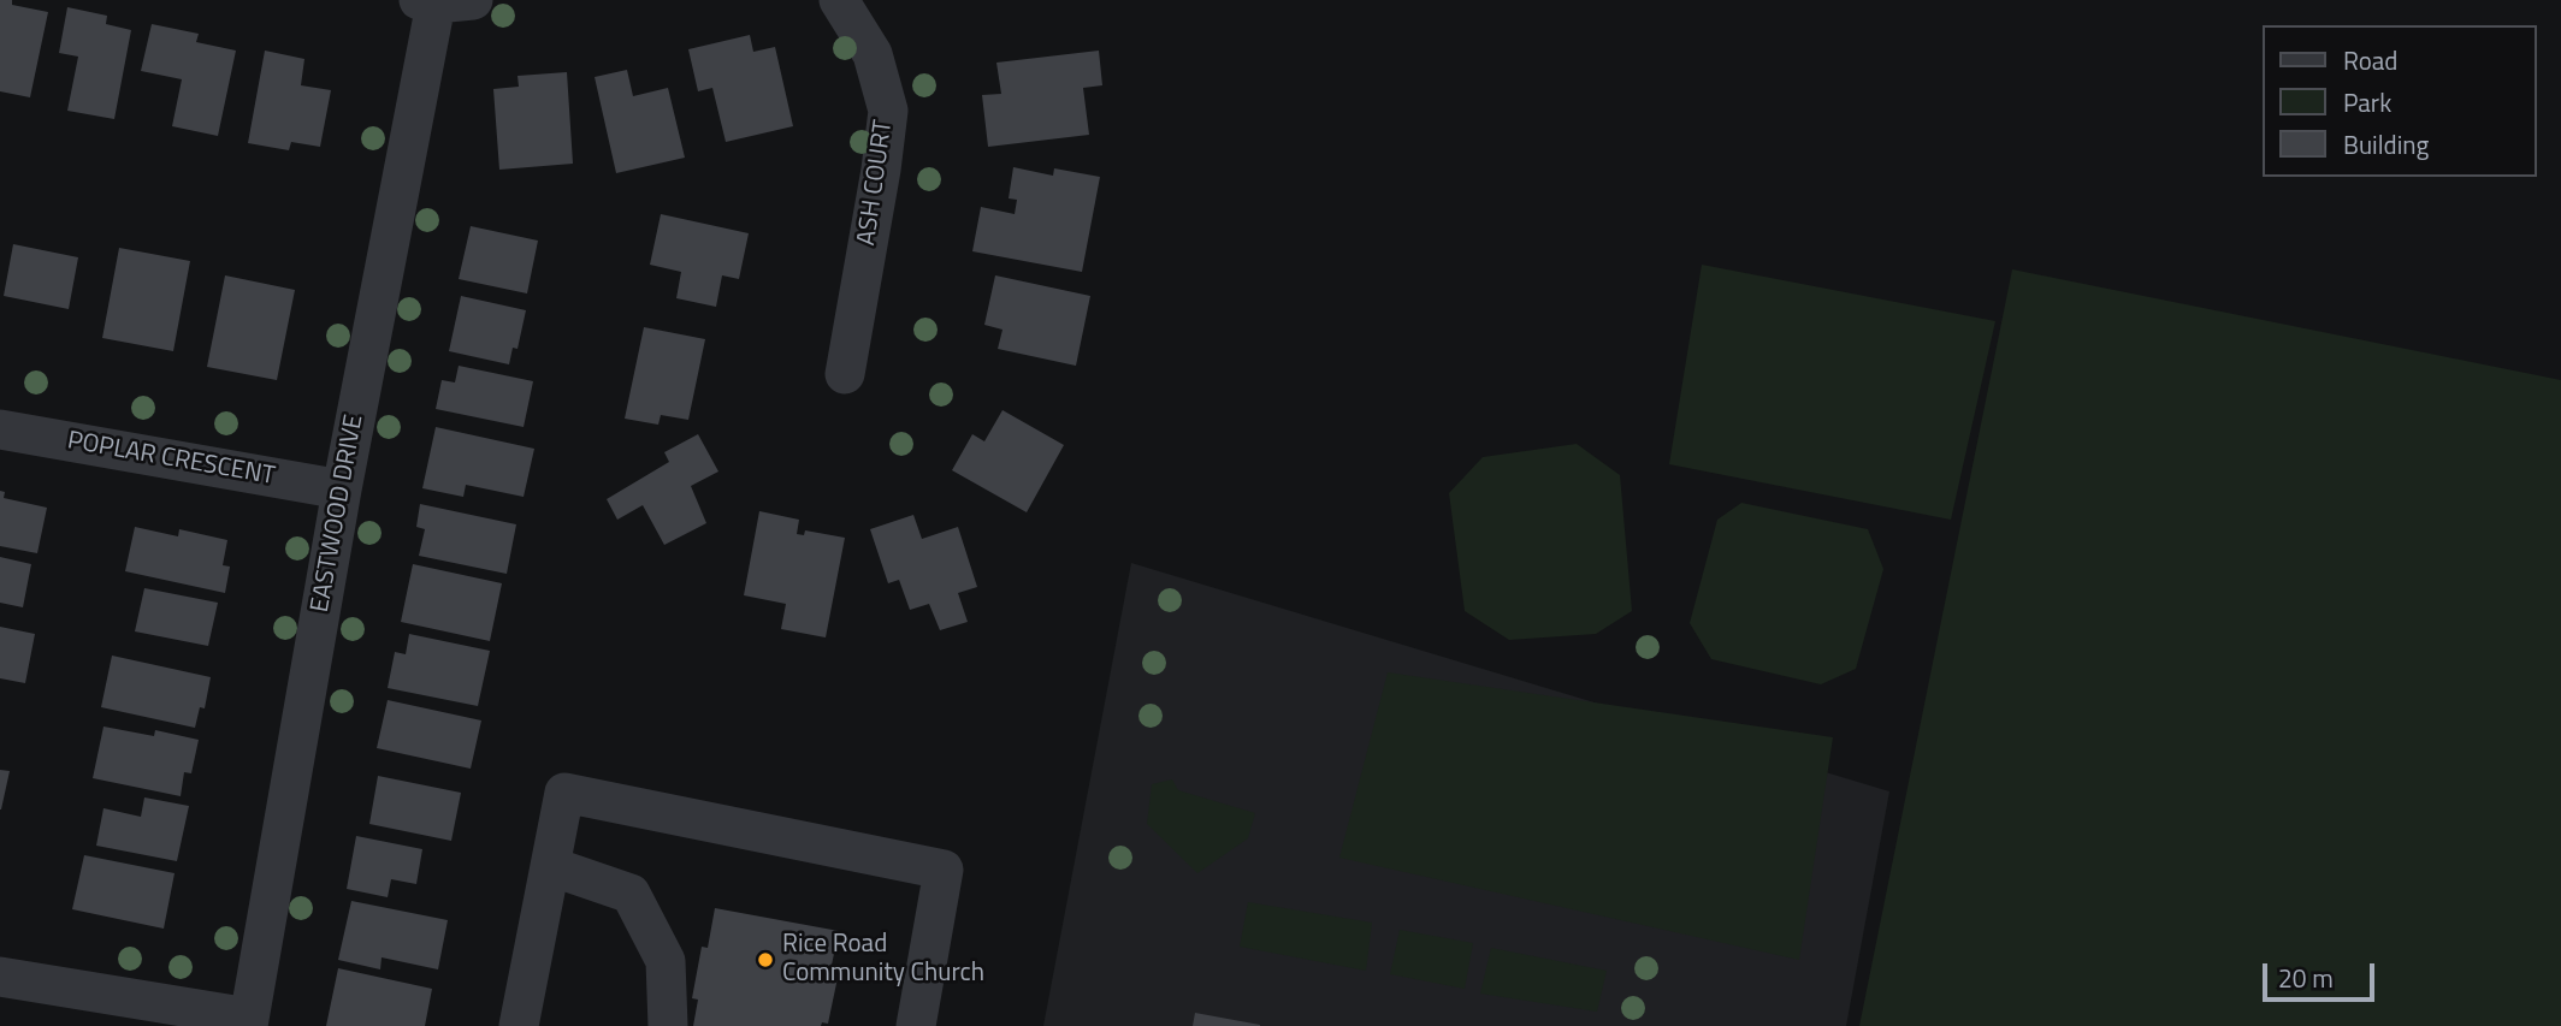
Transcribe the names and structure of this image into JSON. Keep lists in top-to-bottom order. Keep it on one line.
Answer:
{"streets":{"street":["ASH COURT","POPLAR CRESCENT","EASTWOOD DRIVE"]},"crossings":[["POPLAR CRESCENT","EASTWOOD DRIVE"]],"places":["Rice Road Community Church"],"legend":["Road","Park","Building"],"scale_bar":"20 m"}
